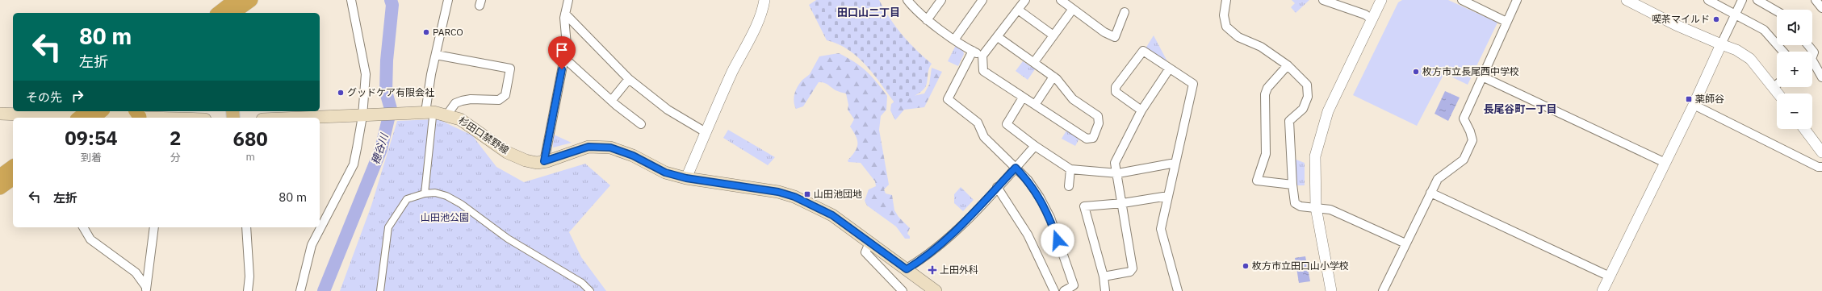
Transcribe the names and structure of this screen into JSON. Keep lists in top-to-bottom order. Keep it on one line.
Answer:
{"streets":{"main road":["杉田口禁野線"]},"districts":["田口山二丁目","長尾谷町一丁目"],"water":["穂谷川"],"parks":["山田池公園"],"places":{"other":["喫茶マイルド","PARCO","枚方市立長尾西中学校","グッドケア有限会社","枚方市立田口山小学校"],"transit":["薬師谷","山田池団地"],"health":["上田外科"]},"page":{"map_buttons":["+","−"],"turn":["80 m","左折"],"then":"その先","eta":["09:54","到着","2","分","680","m"],"list":[{"name":"左折","value":"80 m"}]}}
